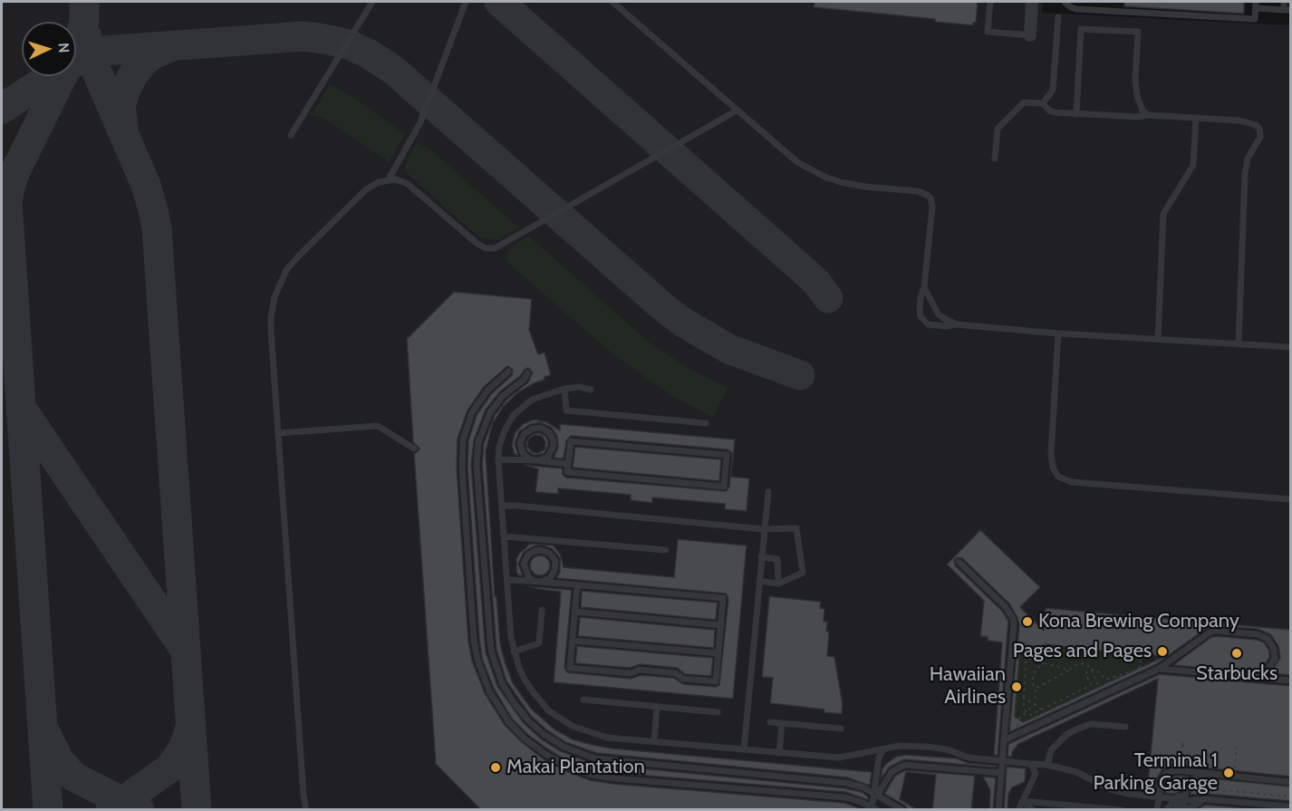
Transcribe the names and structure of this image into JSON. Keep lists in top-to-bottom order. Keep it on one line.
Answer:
{"places":["Kona Brewing Company","Pages and Pages","Starbucks","Hawaiian Airlines","Makai Plantation","Terminal 1 Parking Garage"],"north":"right"}
